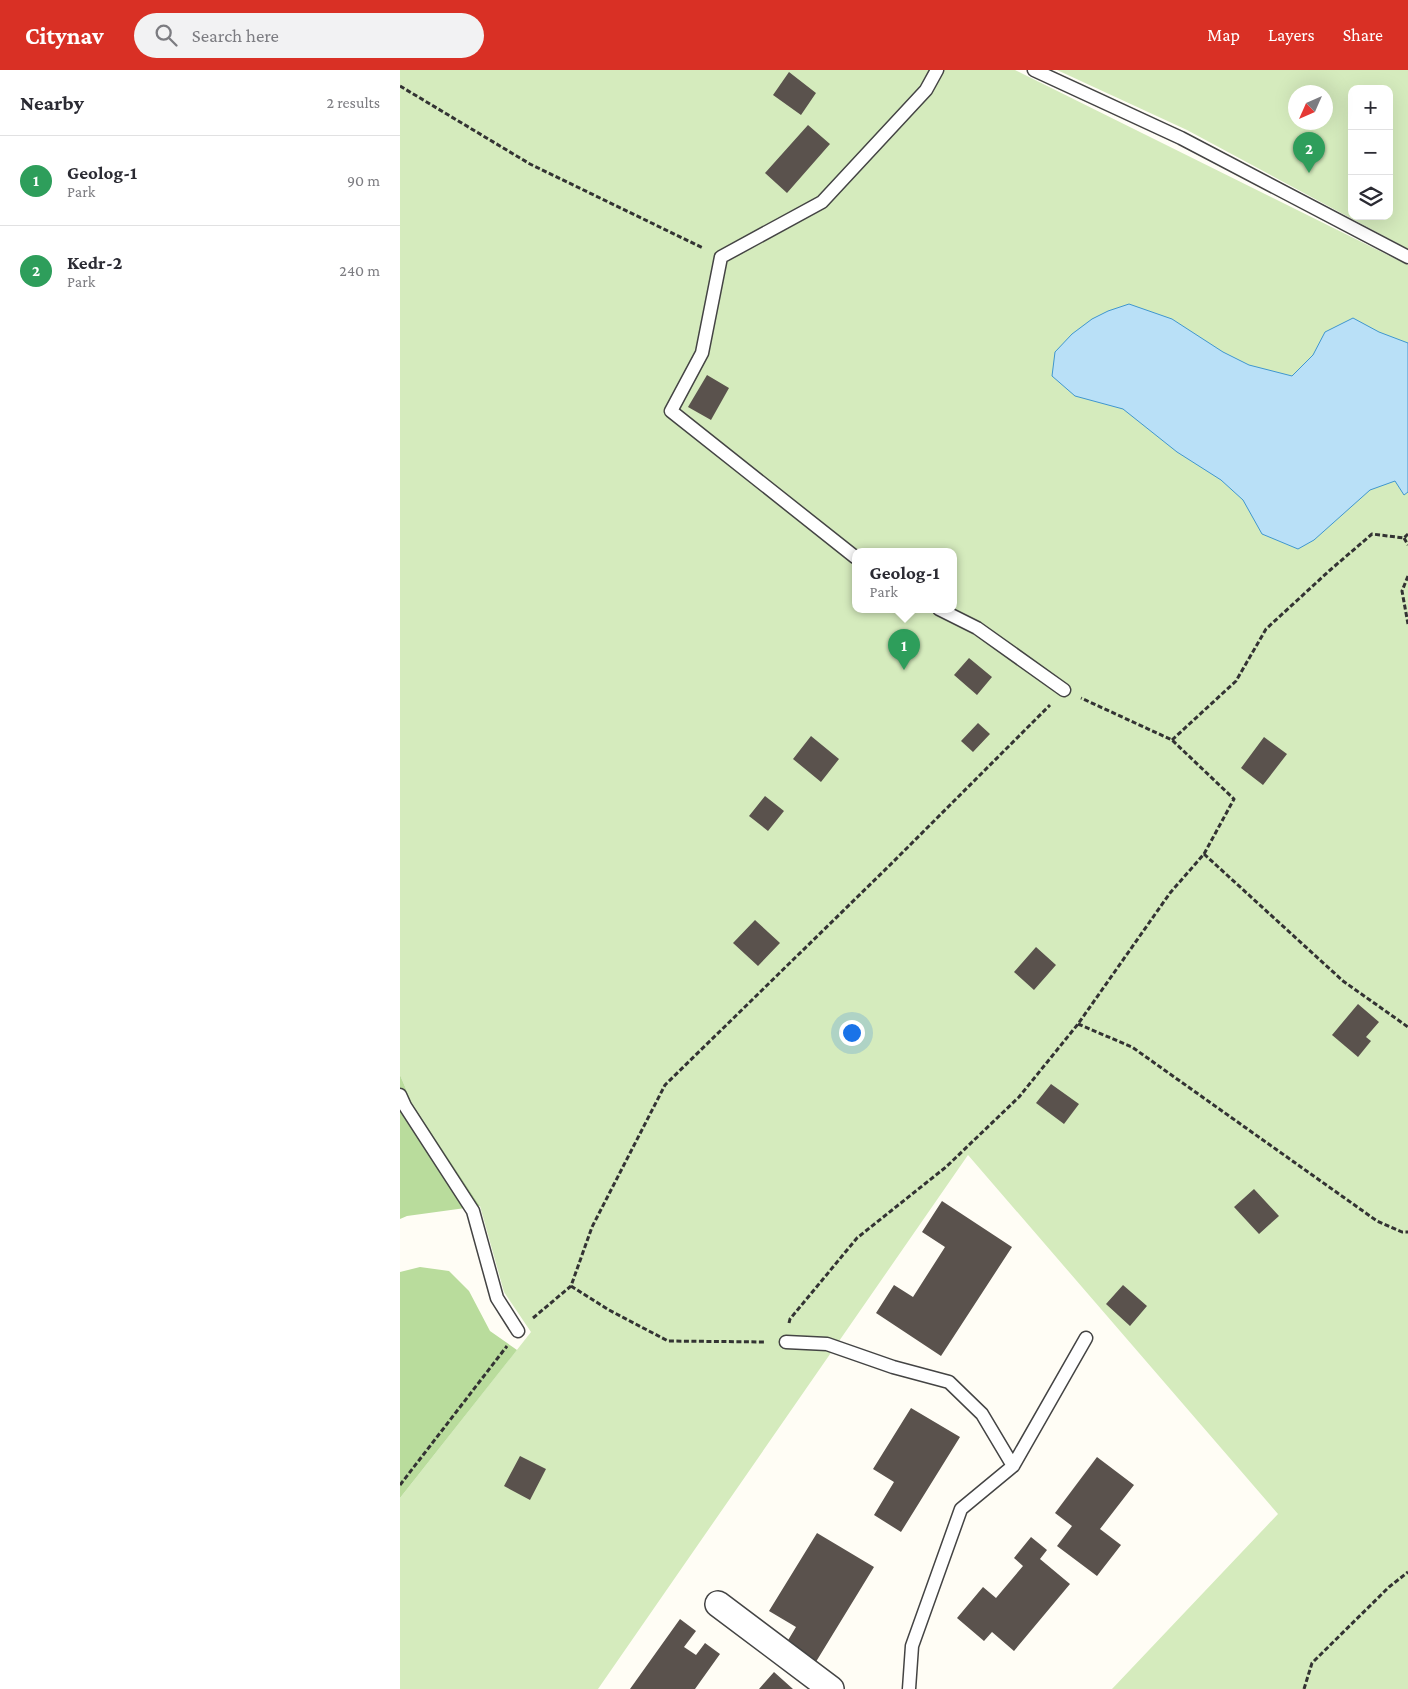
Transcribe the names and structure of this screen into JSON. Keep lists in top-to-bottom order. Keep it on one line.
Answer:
{"north":"bottom left","page":{"header":"Citynav","search":"Search here","nav":["Map","Layers","Share"],"heading":["Nearby","2 results"],"map_buttons":["+","−"],"pins":["2","1"],"list":[{"mark":"1","name":"Geolog-1","note":"Park","value":"90 m"},{"mark":"2","name":"Kedr-2","note":"Park","value":"240 m"}],"popup":["Geolog-1","Park"]}}
